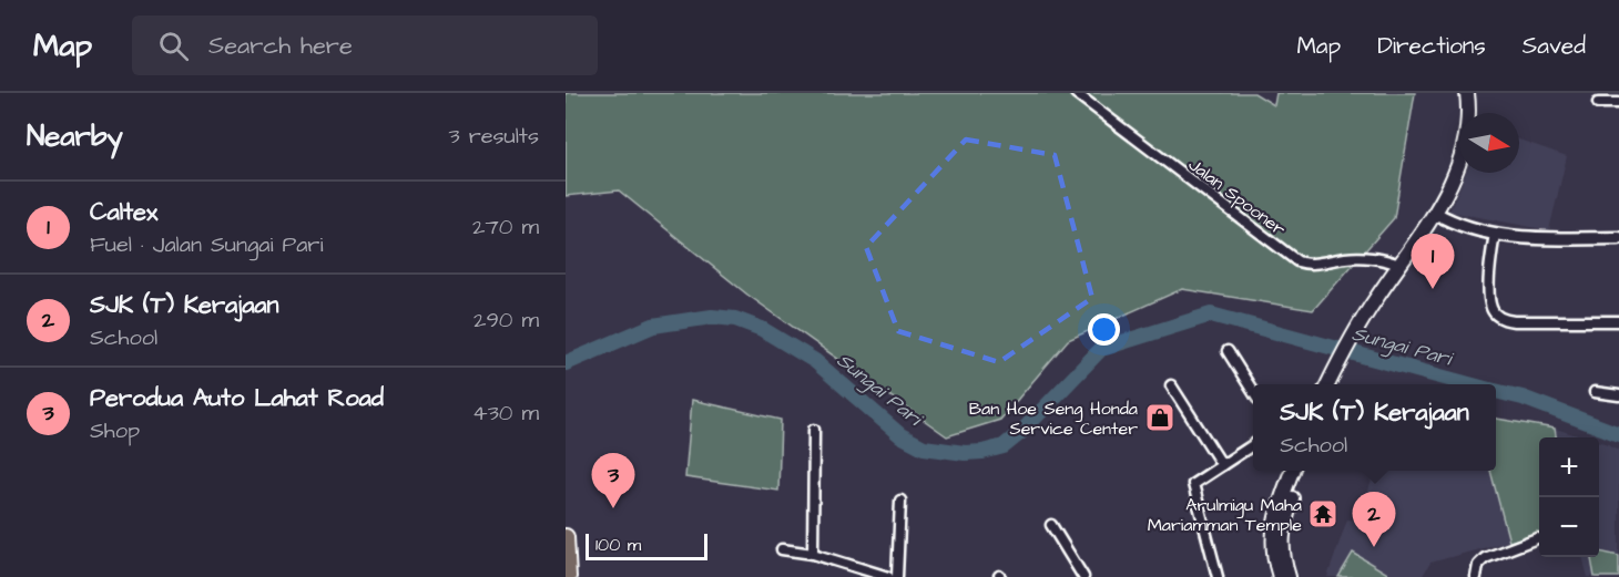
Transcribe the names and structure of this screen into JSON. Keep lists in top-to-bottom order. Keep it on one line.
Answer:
{"streets":{"street":["Jalan Spooner"]},"water":["Sungai Pari"],"places":{"shop":["Ban Hoe Seng Honda Service Center"],"temple":["Arulmigu Maha Mariamman Temple"]},"scale_bar":"100 m","north":"right","page":{"header":"Map","search":"Search here","nav":["Map","Directions","Saved"],"heading":["Nearby","3 results"],"list":[{"mark":"1","name":"Caltex","note":"Fuel · Jalan Sungai Pari","value":"270 m"},{"mark":"2","name":"SJK (T) Kerajaan","note":"School","value":"290 m"},{"mark":"3","name":"Perodua Auto Lahat Road","note":"Shop","value":"430 m"}],"pins":["1","3","2"],"popup":["SJK (T) Kerajaan","School"],"map_buttons":["+","−"],"scale":"100 m"}}
